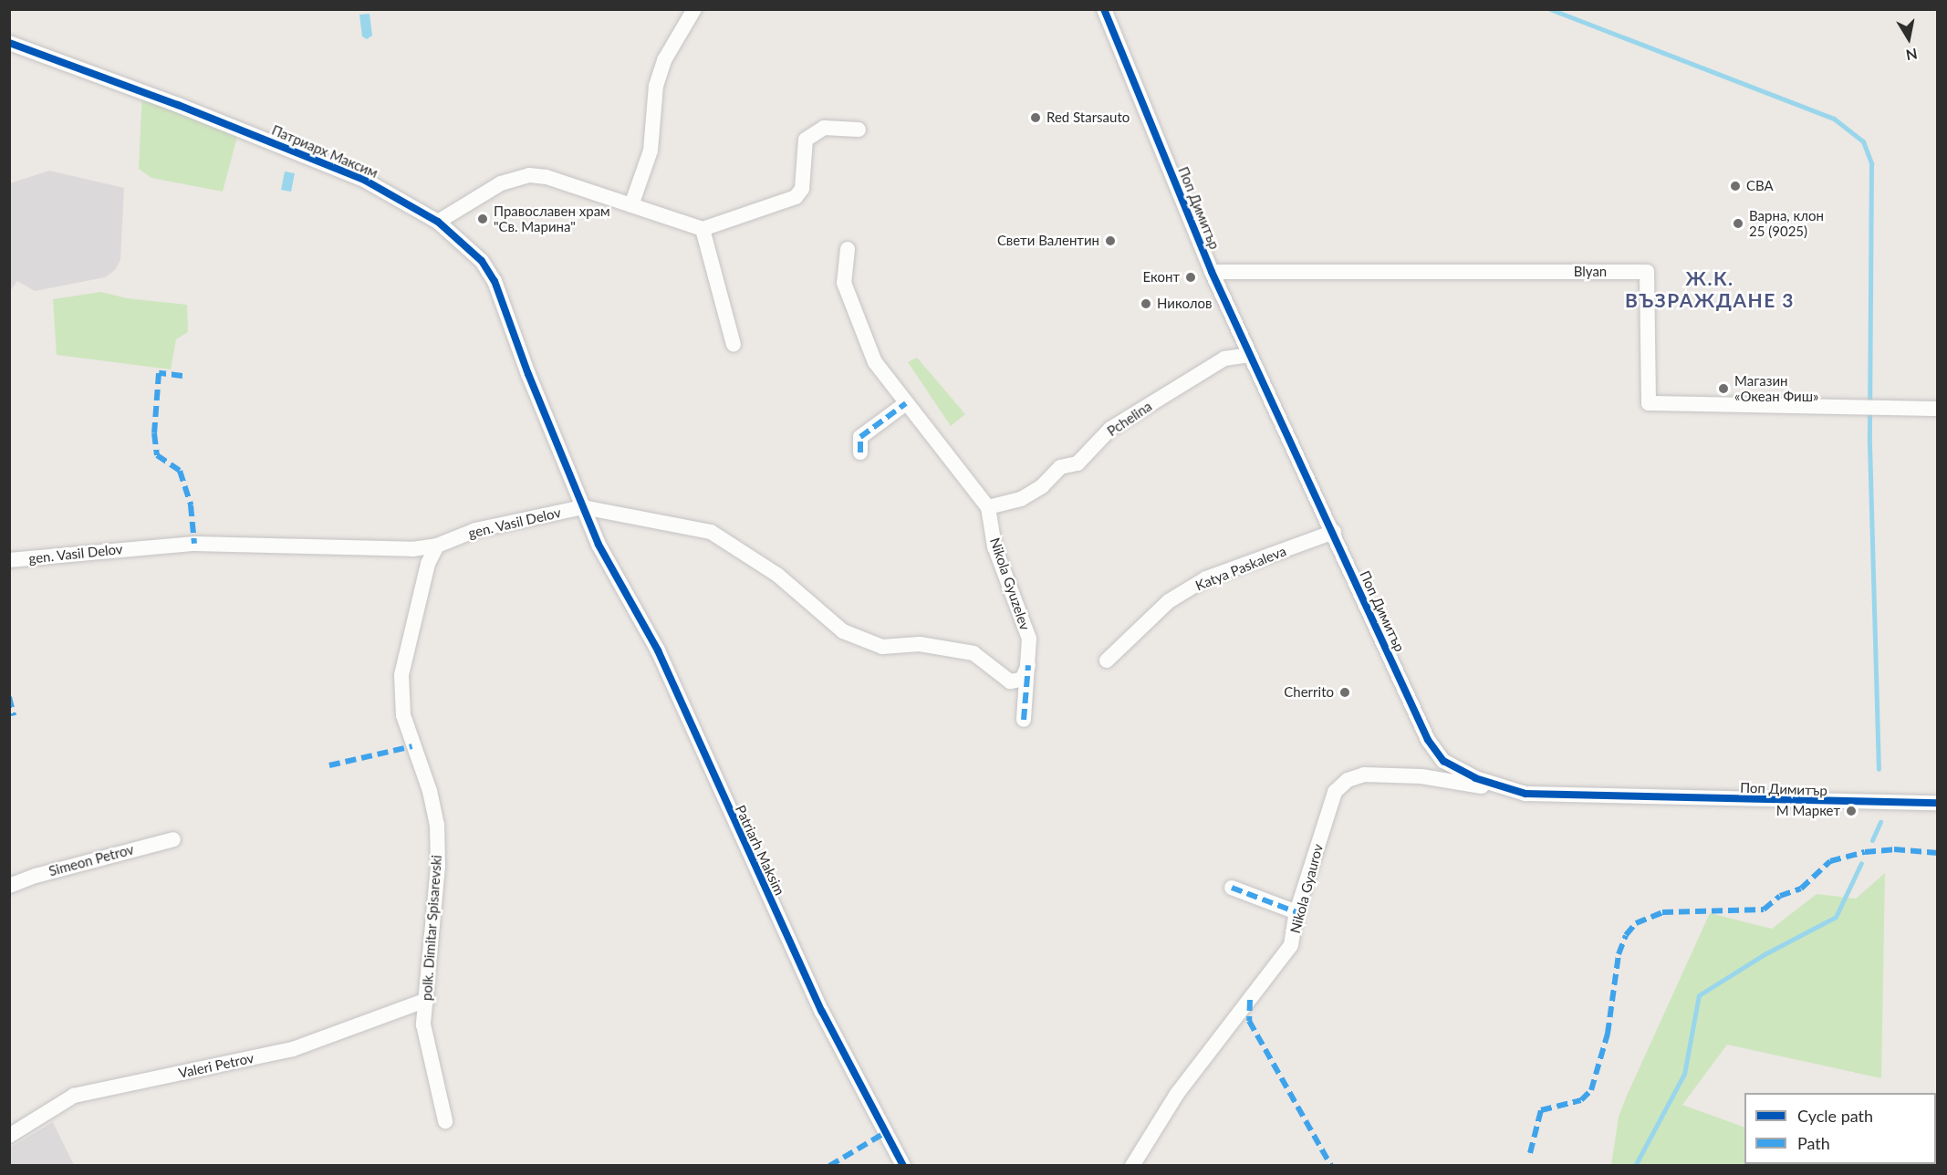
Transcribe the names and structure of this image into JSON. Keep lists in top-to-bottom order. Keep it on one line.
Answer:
{"streets":{"street":["Патриарх Максим","Поп Димитър","Blyan","Pchelina","gen. Vasil Delov","Katya Paskaleva","Nikola Gyuzelev","Simeon Petrov","Nikola Gyaurov","polk. Dimitar Spisarevski","Valeri Petrov"],"cycle path":["Patriarh Maksim"]},"crossings":[["Патриарх Максим","gen. Vasil Delov"],["Поп Димитър","Blyan"],["Поп Димитър","Pchelina"],["Поп Димитър","Katya Paskaleva"],["Поп Димитър","Nikola Gyaurov"],["Pchelina","Nikola Gyuzelev"],["gen. Vasil Delov","Nikola Gyuzelev"],["gen. Vasil Delov","polk. Dimitar Spisarevski"],["polk. Dimitar Spisarevski","Valeri Petrov"]],"districts":["Ж.К. ВЪЗРАЖДАНЕ 3"],"places":["Red Starsauto","CBA","Православен храм \"Св. Марина\"","Варна, клон 25 (9025)","Свети Валентин","Еконт","Николов","Магазин «Океан Фиш»","Cherrito","М Маркет"],"legend":["Cycle path","Path"],"north":"bottom"}
